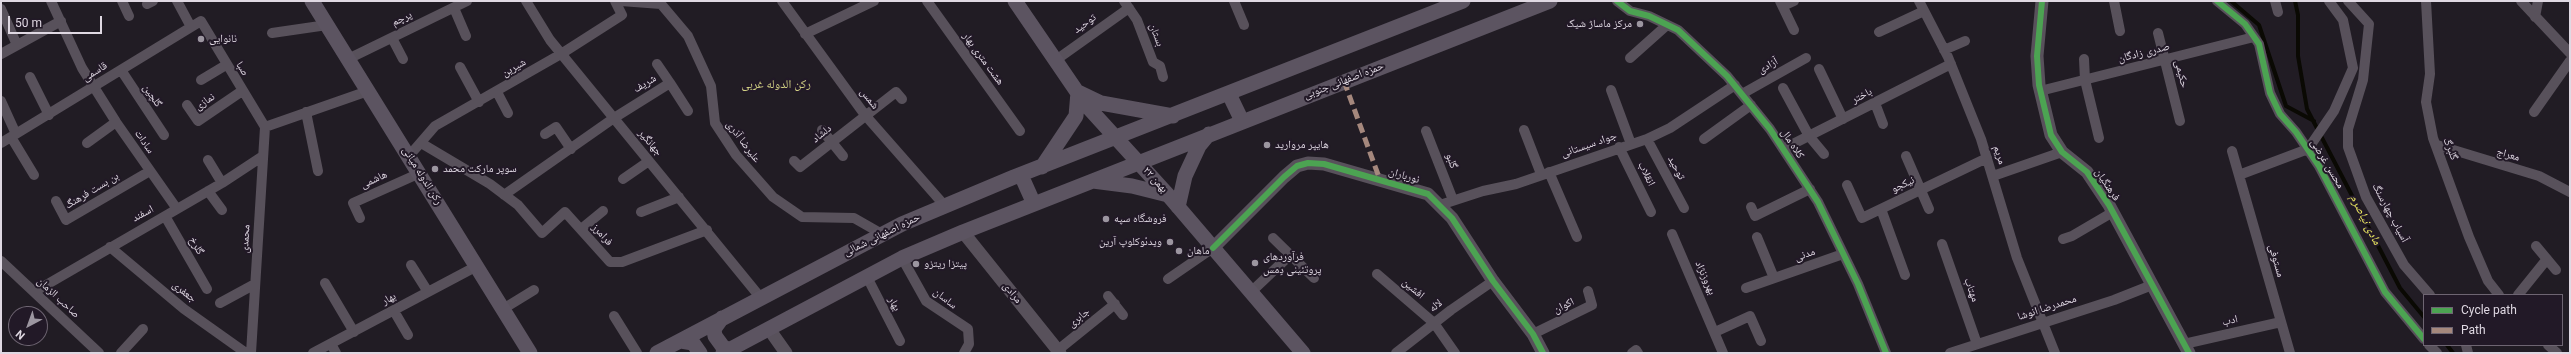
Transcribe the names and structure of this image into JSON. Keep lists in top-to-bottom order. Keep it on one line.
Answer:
{"streets":{"main road":["حمزه اصفهانی جنوبی","رکن الدوله میانی","۲۲ بهمن","حمزه اصفهانی شمالی"],"street":["پرچم","توحید","بستان","صدری زادگان","هشت متری بهار","آزادی","شیرین","صبا","قاسمی","حکیمی","شریف","گلچین","باختر","شمس","نمازی","دلشاد","سادات","علیرضا آذری","جهانگیر","کلاه مال","جواد سیستانی","گلبرگ","مریم","معراج","گلبو","محسن غرضی","انقلاب","نورباران","هاشمی","نیکجو","فرهنگیان","بن بست فرهنگ","آسیاب چهارسنگ","اسفند","فرامرز","محمدی","گلرخ","مدنی","مستوفی","بهروزنژاد","افشین","مهتاب","جعفری","مرادی","صاحب الزمان","بهار","ساسان","لاله","اکوان","محمدرضا انوشا","جابری","ادب"]},"crossings":[["پرچم","رکن الدوله میانی"],["توحید","بستان"],["توحید","جواد سیستانی"],["توحید","۲۲ بهمن"],["صدری زادگان","حکیمی"],["صدری زادگان","محسن غرضی"],["صدری زادگان","فرهنگیان"],["آزادی","کلاه مال"],["شیرین","جهانگیر"],["شیرین","رکن الدوله میانی"],["شیرین","فرامرز"],["صبا","قاسمی"],["صبا","نمازی"],["صبا","محمدی"],["قاسمی","گلچین"],["قاسمی","سادات"],["حمزه اصفهانی جنوبی","۲۲ بهمن"],["شریف","جهانگیر"],["باختر","کلاه مال"],["باختر","مریم"],["شمس","دلشاد"],["شمس","حمزه اصفهانی شمالی"],["سادات","بن بست فرهنگ"],["سادات","اسفند"],["علیرضا آذری","حمزه اصفهانی شمالی"],["جهانگیر","فرامرز"],["جهانگیر","حمزه اصفهانی شمالی"],["کلاه مال","جواد سیستانی"],["کلاه مال","مدنی"],["جواد سیستانی","گلبو"],["جواد سیستانی","انقلاب"],["جواد سیستانی","نورباران"],["گلبرگ","معراج"],["مریم","نیکجو"],["مریم","محمدرضا انوشا"],["رکن الدوله میانی","هاشمی"],["رکن الدوله میانی","بهار"],["نورباران","۲۲ بهمن"],["نورباران","لاله"],["نورباران","اکوان"],["۲۲ بهمن","حمزه اصفهانی شمالی"],["فرهنگیان","محمدرضا انوشا"],["فرهنگیان","ادب"],["اسفند","محمدی"],["اسفند","گلرخ"],["اسفند","جعفری"],["اسفند","صاحب الزمان"],["مستوفی","ادب"],["افشین","لاله"],["مهتاب","محمدرضا انوشا"],["مرادی","جابری"]],"districts":["رکن الدوله غربی"],"water":["مادی نیاصرم"],"places":["مرکز ماساژ شیک","نانوایی","هایپر مروارید","سوپر مارکت محمد","فروشگاه سپه","ویدئوکلوپ آرین","ماهان","فرآوردهای پروتئینی دٍمس","پیتزا ریتزو"],"legend":["Cycle path","Path"],"scale_bar":"50 m","north":"bottom left"}
